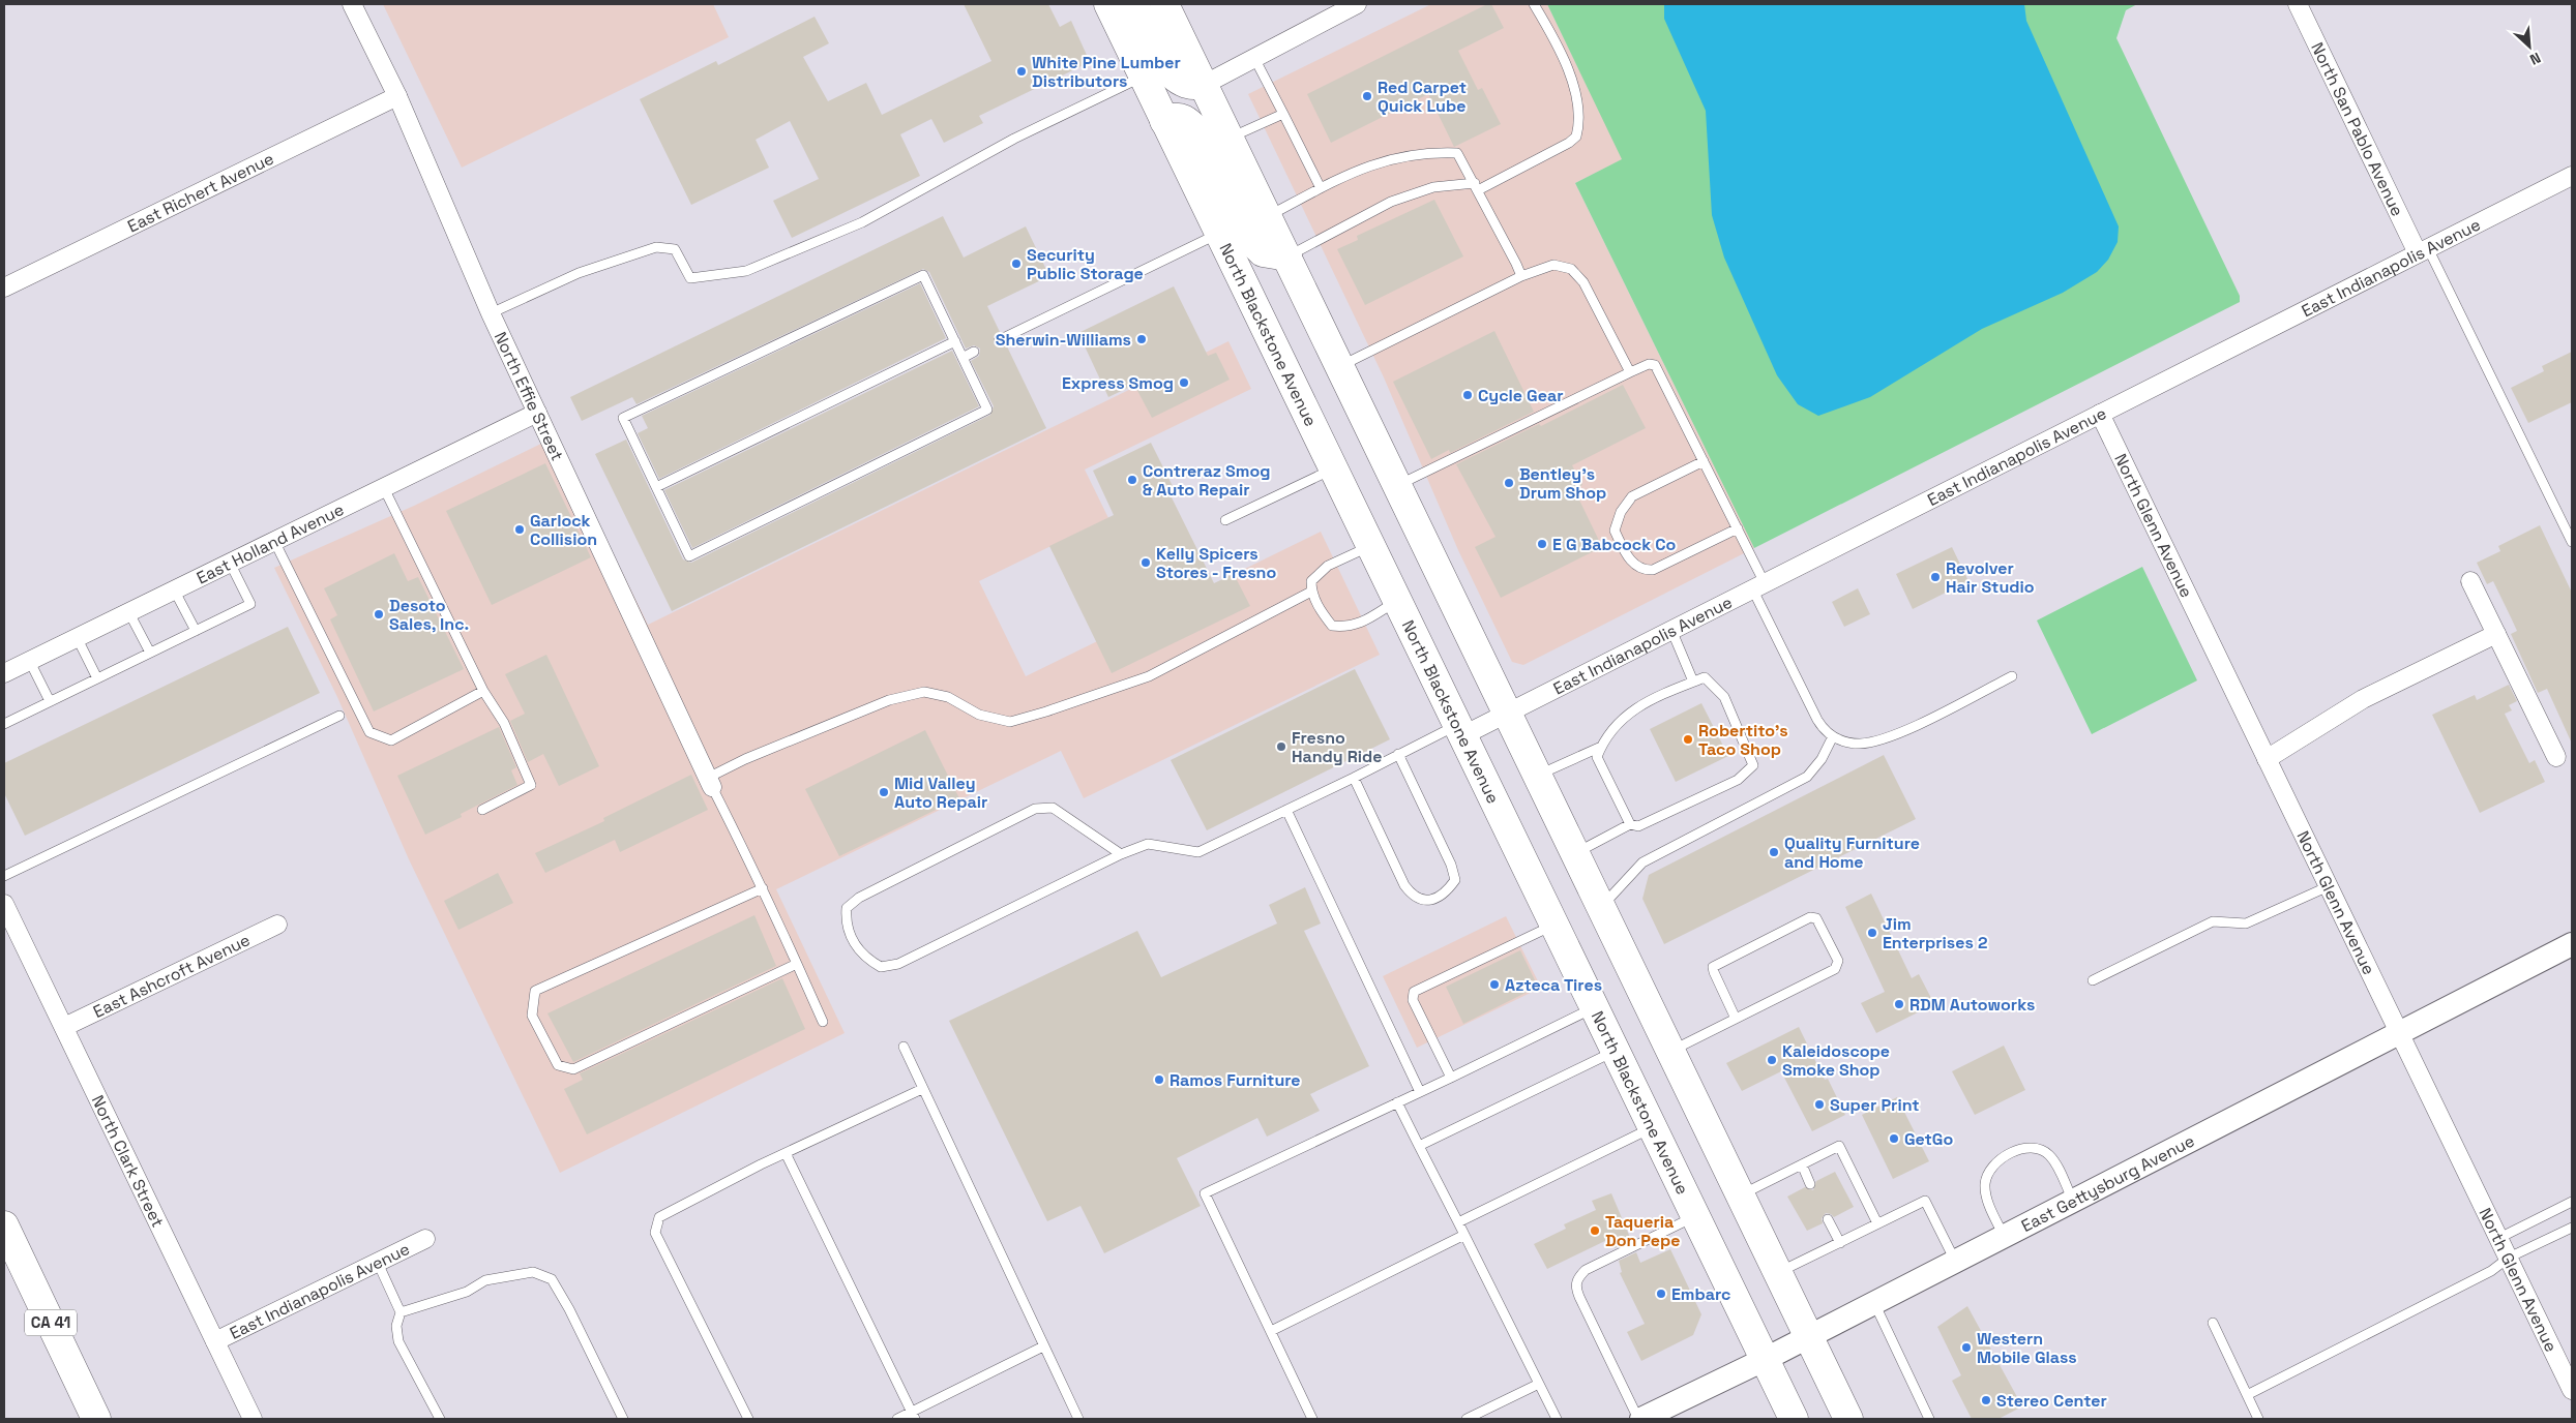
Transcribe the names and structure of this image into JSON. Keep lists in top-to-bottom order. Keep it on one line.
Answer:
{"streets":{"main road":["North Blackstone Avenue","CA 41"],"street":["North San Pablo Avenue","East Richert Avenue","East Indianapolis Avenue","North Effie Street","North Glenn Avenue","East Holland Avenue","East Ashcroft Avenue","North Clark Street","East Gettysburg Avenue"]},"crossings":[["North San Pablo Avenue","East Indianapolis Avenue"],["East Richert Avenue","North Effie Street"],["East Indianapolis Avenue","North Blackstone Avenue"],["East Indianapolis Avenue","North Glenn Avenue"],["East Indianapolis Avenue","North Clark Street"],["North Blackstone Avenue","East Gettysburg Avenue"],["North Effie Street","East Holland Avenue"],["North Glenn Avenue","East Gettysburg Avenue"],["East Ashcroft Avenue","North Clark Street"]],"places":["White Pine Lumber Distributors","Red Carpet Quick Lube","Security Public Storage","Sherwin-Williams","Express Smog","Cycle Gear","Contreraz Smog & Auto Repair","Bentley's Drum Shop","Garlock Collision","E G Babcock Co","Kelly Spicers Stores - Fresno","Revolver Hair Studio","Desoto Sales, Inc.","Robertito's Taco Shop","Fresno Handy Ride","Mid Valley Auto Repair","Quality Furniture and Home","Jim Enterprises 2","Azteca Tires","RDM Autoworks","Kaleidoscope Smoke Shop","Ramos Furniture","Super Print","GetGo","Taqueria Don Pepe","Embarc","Western Mobile Glass","Stereo Center"],"north":"bottom right"}
